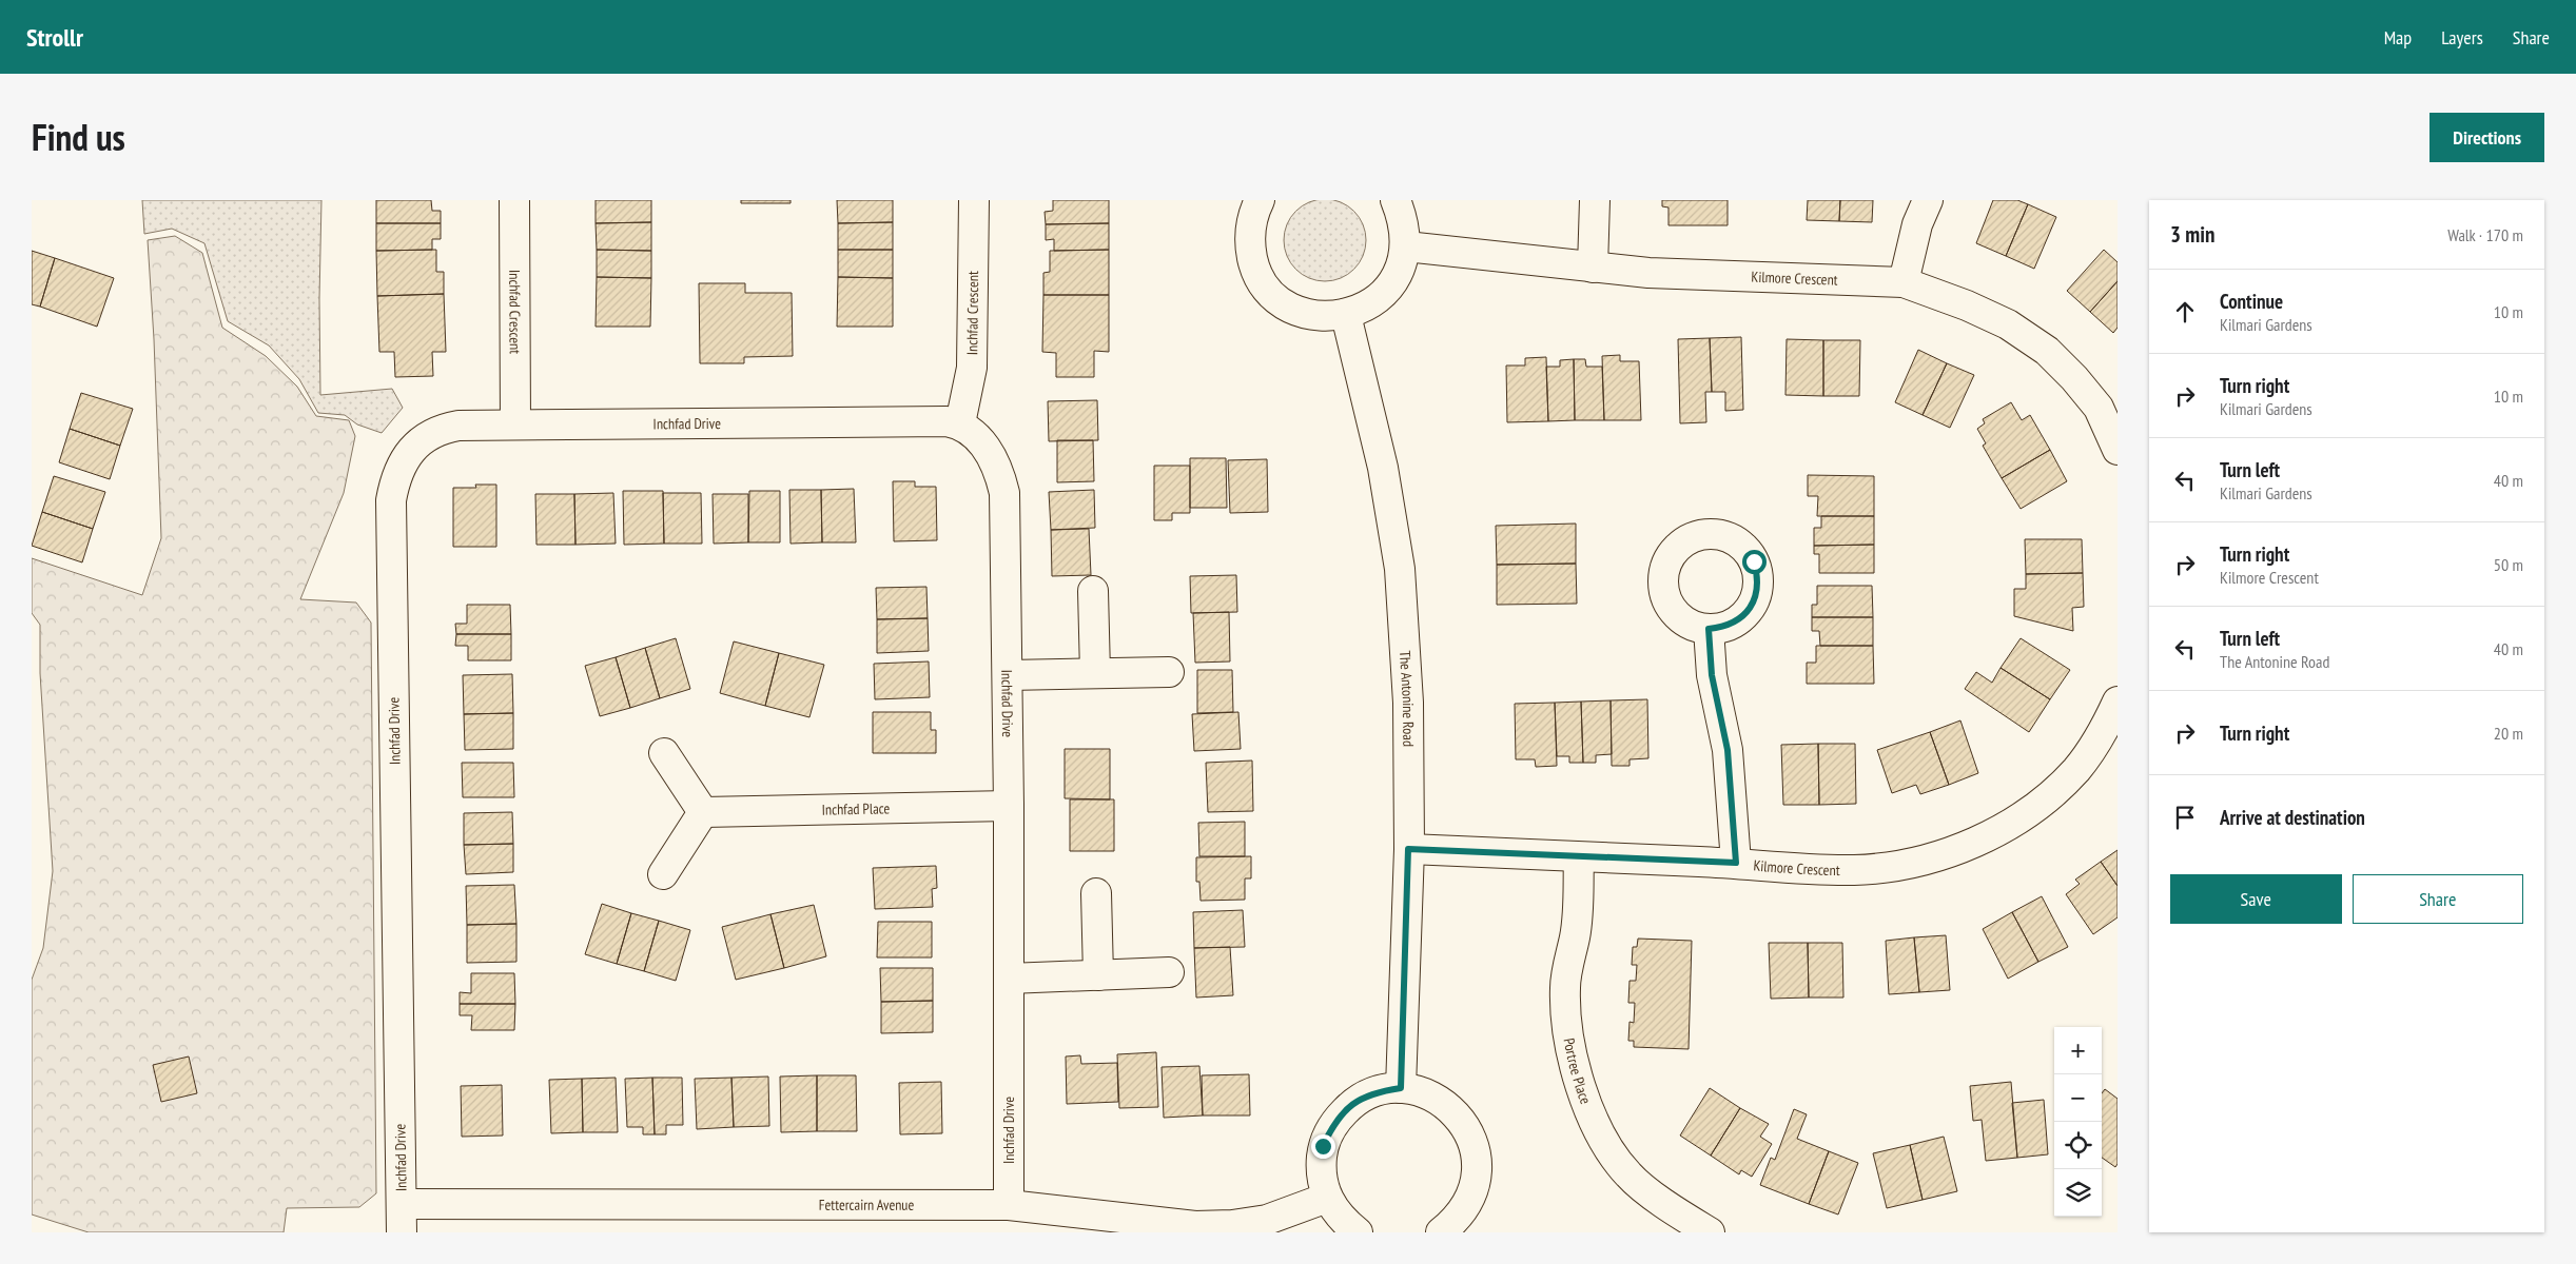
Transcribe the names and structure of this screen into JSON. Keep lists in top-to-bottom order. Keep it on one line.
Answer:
{"streets":{"street":["Kilmore Crescent","Inchfad Crescent","Inchfad Drive","The Antonine Road","Inchfad Place","Portree Place","Fettercairn Avenue"]},"crossings":[["Kilmore Crescent","The Antonine Road"],["Kilmore Crescent","Portree Place"],["Inchfad Crescent","Inchfad Drive"],["Inchfad Drive","Inchfad Place"],["Inchfad Drive","Fettercairn Avenue"]],"page":{"header":"Strollr","nav":["Map","Layers","Share"],"title":"Find us","buttons":["Directions",["Save","Share"]],"heading":["3 min","Walk · 170 m"],"list":[["Continue","Kilmari Gardens","10 m"],["Turn right","Kilmari Gardens","10 m"],["Turn left","Kilmari Gardens","40 m"],["Turn right","Kilmore Crescent","50 m"],["Turn left","The Antonine Road","40 m"],["Turn right","20 m"],"Arrive at destination"],"map_buttons":["+","−"]}}
